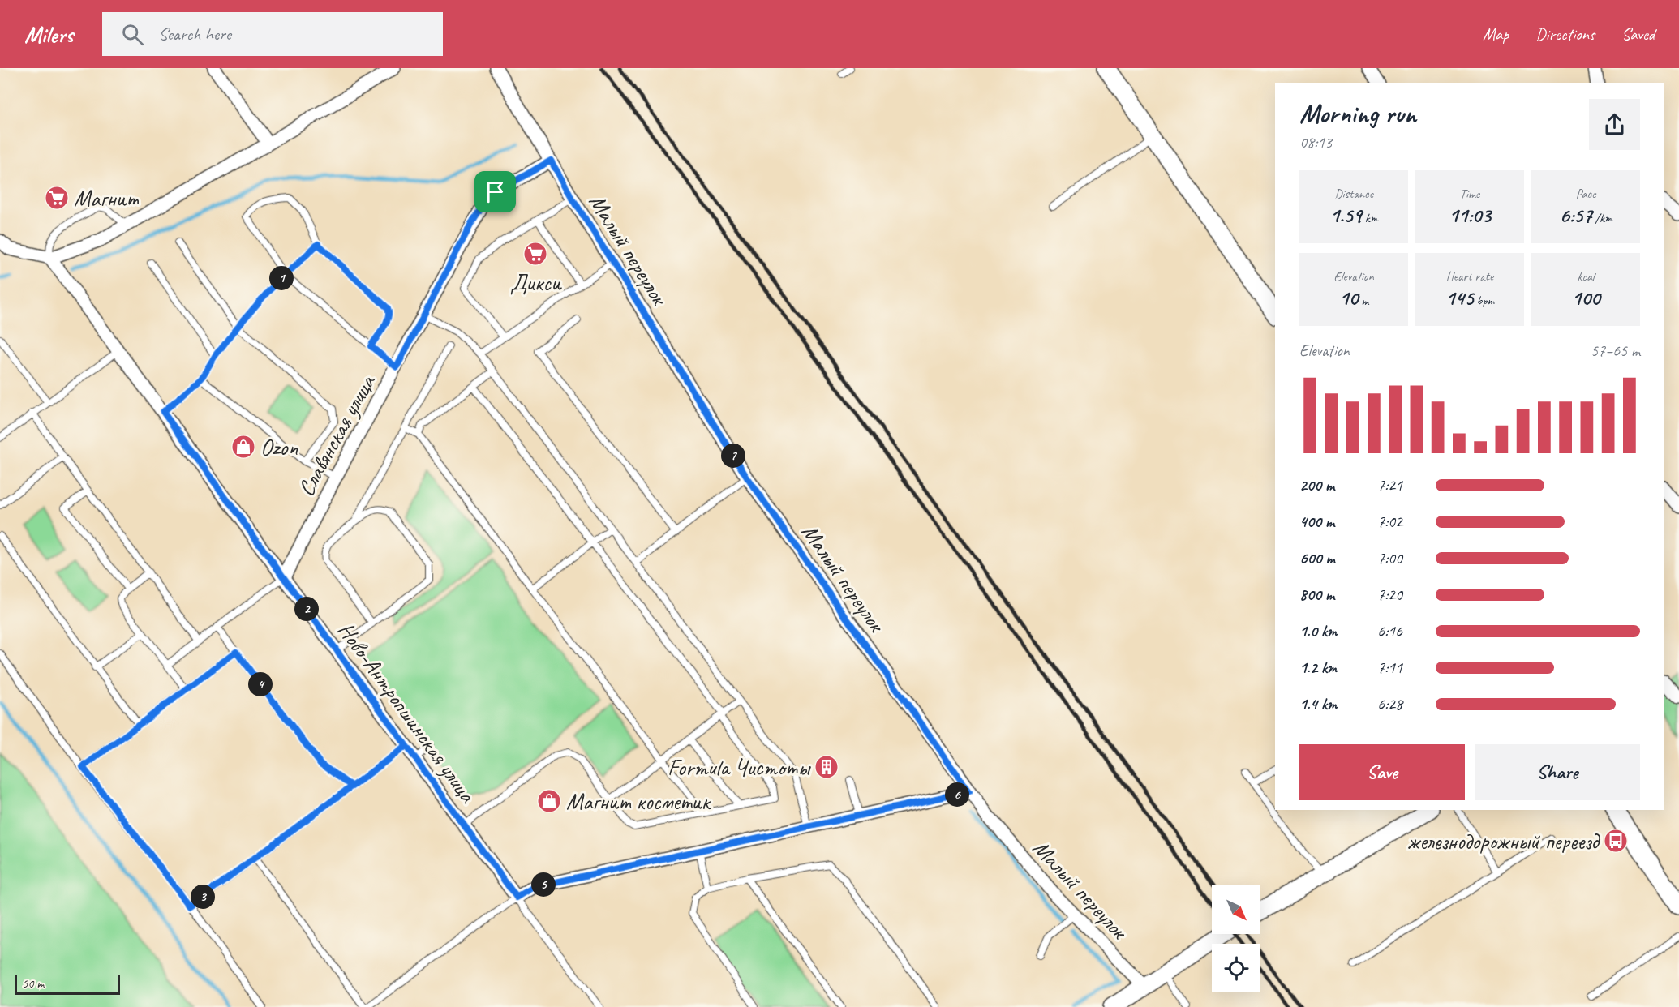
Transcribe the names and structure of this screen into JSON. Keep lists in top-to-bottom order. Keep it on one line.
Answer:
{"streets":{"street":["Малый переулок","Славянская улица","Ново-Антропшинская улица"]},"crossings":[["Малый переулок","Славянская улица"],["Славянская улица","Ново-Антропшинская улица"]],"places":{"supermarket":["Магнит","Дикси"],"shop":["Ozon","Магнит косметик"],"building":["Formula Чистоты"],"bus stop":["железнодорожный переезд"]},"scale_bar":"50 m","north":"bottom right","page":{"header":"Milers","search":"Search here","nav":["Map","Directions","Saved"],"heading":["Morning run","08:13"],"stats":[["Distance","1.59 km"],["Time","11:03"],["Pace","6:57 /km"],["Elevation","10 m"],["Heart rate","145 bpm"],["kcal","100"]],"pins":["1","7","2","4","6","5","3"],"chart":["Elevation","57–65 m"],"list":[{"name":"200 m","note":"7:21"},{"name":"400 m","note":"7:02"},{"name":"600 m","note":"7:00"},{"name":"800 m","note":"7:20"},{"name":"1.0 km","note":"6:16"},{"name":"1.2 km","note":"7:11"},{"name":"1.4 km","note":"6:28"}],"buttons":["Save","Share"],"scale":"50 m"}}
